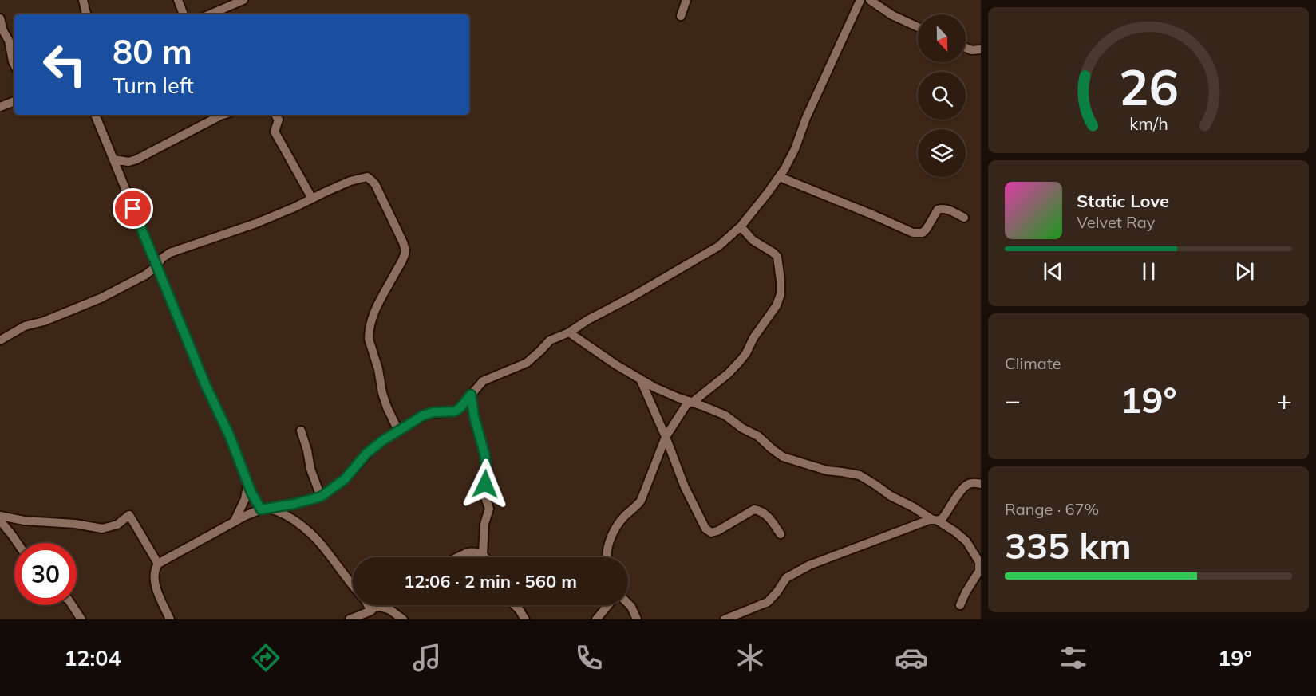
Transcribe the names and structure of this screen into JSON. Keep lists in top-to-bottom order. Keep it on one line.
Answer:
{"north":"bottom","page":{"turn":["80 m","Turn left"],"song":["Static Love","Velvet Ray"],"tile":["Climate",["Range · 67%","335 km"]],"heat":["−","19°","+"],"limit":"30","trip":"12:06 · 2 min · 560 m","tabs":["12:04","19°"],"gauge":["26","km/h"]}}
